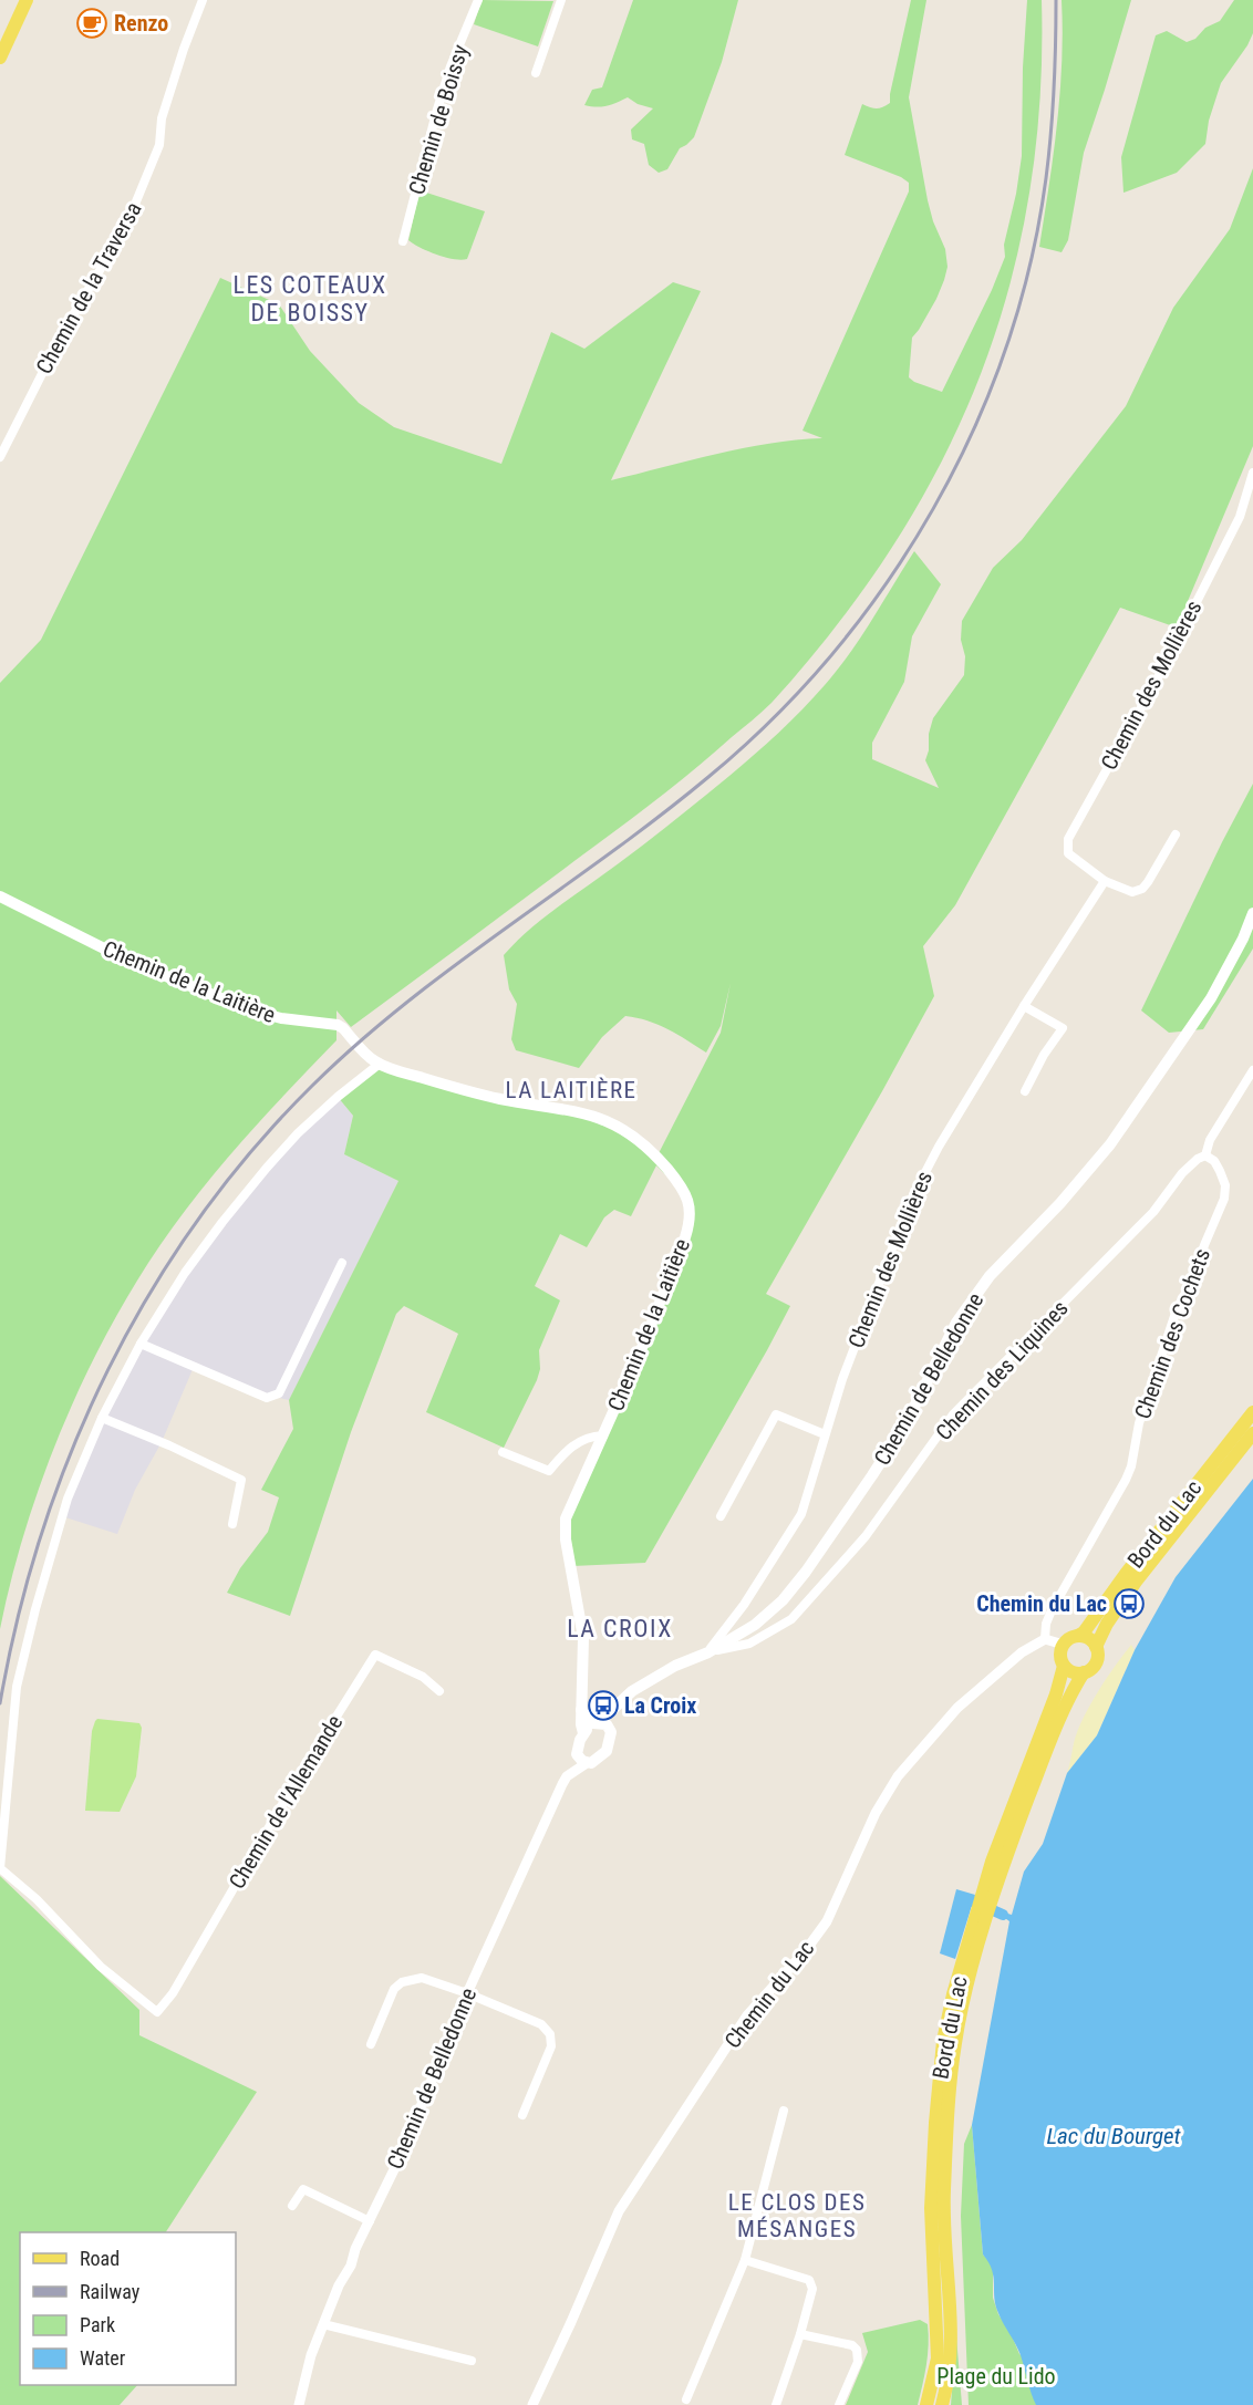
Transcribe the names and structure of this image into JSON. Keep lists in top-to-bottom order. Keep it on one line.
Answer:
{"streets":{"main road":["Chemin de la Laitière","Chemin de Belledonne","Bord du Lac"],"street":["Chemin de Boissy","Chemin de la Traversa","Chemin des Mollières","Chemin des Cochets","Chemin des Liquines","Chemin de l'Allemande","Chemin du Lac"]},"crossings":[["Chemin des Mollières","Chemin des Liquines"],["Chemin des Mollières","Chemin de Belledonne"],["Chemin de la Laitière","Chemin de Belledonne"],["Chemin des Cochets","Chemin des Liquines"],["Chemin des Cochets","Chemin du Lac"],["Chemin des Liquines","Chemin de Belledonne"]],"districts":["LES COTEAUX DE BOISSY","LA LAITIÈRE","LA CROIX","LE CLOS DES MÉSANGES"],"water":["Lac du Bourget"],"parks":["Plage du Lido"],"places":{"cafe":["Renzo"],"bus stop":["Chemin du Lac","La Croix"]},"legend":["Road","Railway","Park","Water"]}
